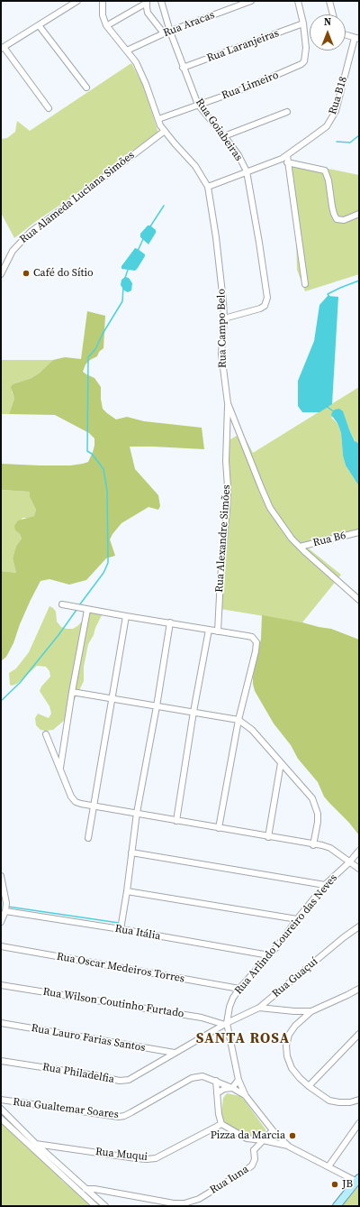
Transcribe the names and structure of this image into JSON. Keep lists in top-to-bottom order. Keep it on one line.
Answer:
{"streets":{"street":["Rua Aracas","Rua Laranjeiras","Rua Limeiro","Rua B18","Rua Goiabeiras","Rua Alameda Luciana Simões","Rua Campo Belo","Rua Alexandre Simões","Rua B6","Rua Itália","Rua Arlindo Loureiro das Neves","Rua Oscar Medeiros Torres","Rua Guaçuí","Rua Wilson Coutinho Furtado","Rua Lauro Farias Santos","Rua Philadelfia","Rua Gualtemar Soares","Rua Muqui","Rua Iuna"]},"crossings":[["Rua Aracas","Rua Goiabeiras"],["Rua Aracas","Rua Campo Belo"],["Rua Laranjeiras","Rua Limeiro"],["Rua Laranjeiras","Rua Goiabeiras"],["Rua Limeiro","Rua Goiabeiras"],["Rua Limeiro","Rua Campo Belo"],["Rua B18","Rua Goiabeiras"],["Rua B18","Rua Campo Belo"],["Rua Goiabeiras","Rua Campo Belo"],["Rua Alameda Luciana Simões","Rua Campo Belo"],["Rua Campo Belo","Rua Alexandre Simões"],["Rua Campo Belo","Rua B6"],["Rua Itália","Rua Arlindo Loureiro das Neves"],["Rua Arlindo Loureiro das Neves","Rua Oscar Medeiros Torres"],["Rua Arlindo Loureiro das Neves","Rua Guaçuí"],["Rua Arlindo Loureiro das Neves","Rua Wilson Coutinho Furtado"],["Rua Arlindo Loureiro das Neves","Rua Philadelfia"],["Rua Arlindo Loureiro das Neves","Rua Gualtemar Soares"],["Rua Guaçuí","Rua Wilson Coutinho Furtado"],["Rua Guaçuí","Rua Philadelfia"],["Rua Wilson Coutinho Furtado","Rua Philadelfia"],["Rua Lauro Farias Santos","Rua Philadelfia"]],"districts":["SANTA ROSA"],"places":["Café do Sítio","Pizza da Marcia","JB"],"north":"top"}
